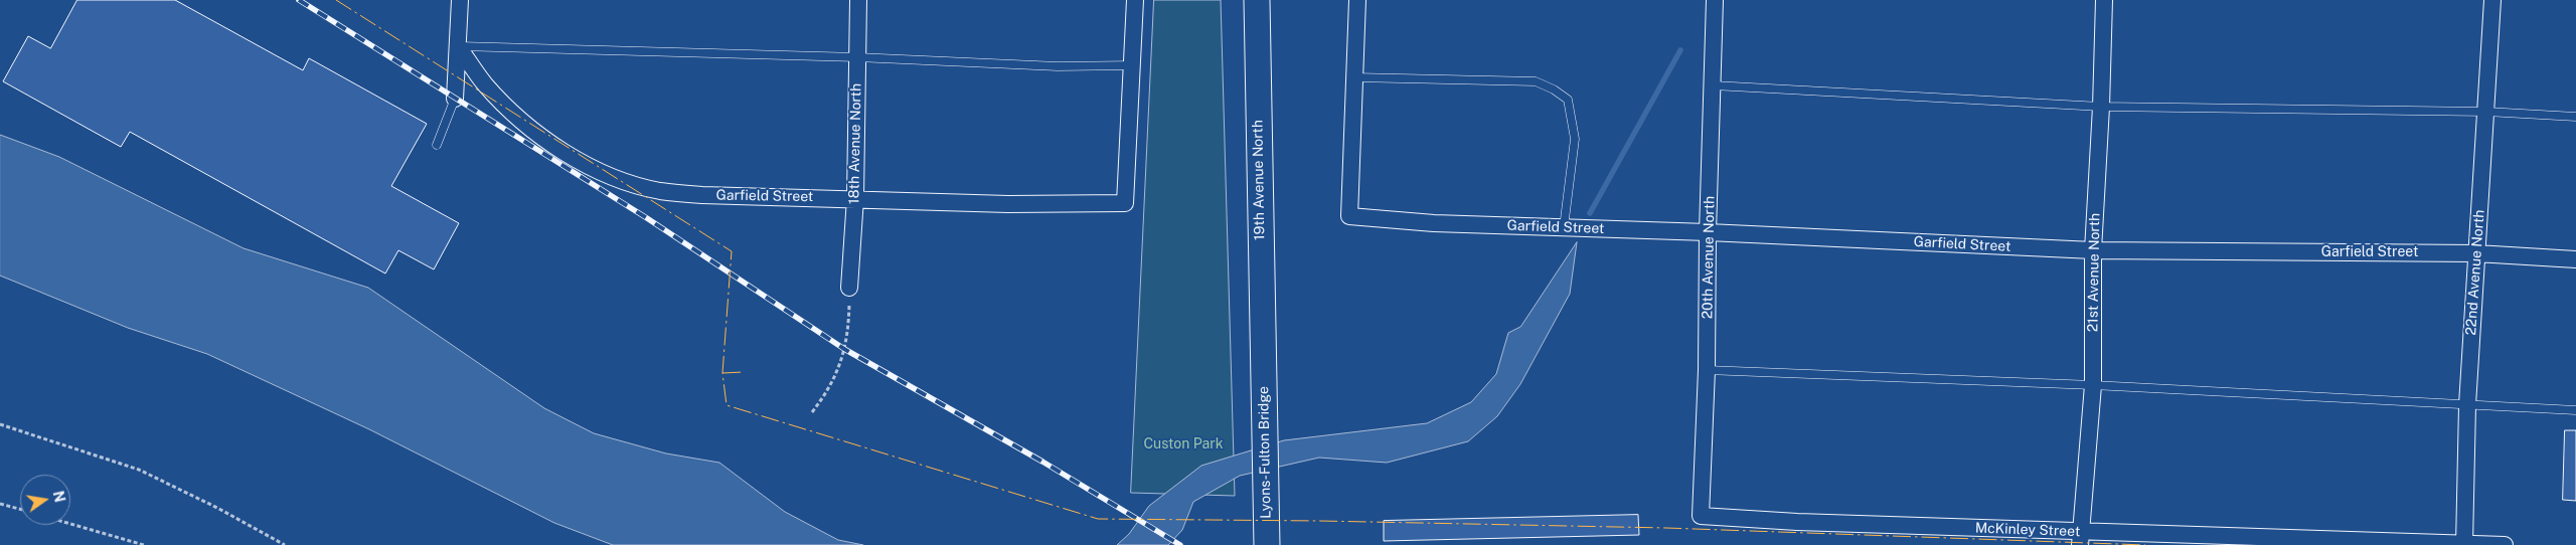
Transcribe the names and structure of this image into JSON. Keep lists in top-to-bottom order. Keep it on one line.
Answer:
{"streets":{"main road":["19th Avenue North","Lyons-Fulton Bridge"],"street":["18th Avenue North","Garfield Street","20th Avenue North","21st Avenue North","22nd Avenue North","McKinley Street"]},"crossings":[["18th Avenue North","Garfield Street"],["19th Avenue North","Lyons-Fulton Bridge"],["Garfield Street","20th Avenue North"],["Garfield Street","21st Avenue North"],["Garfield Street","22nd Avenue North"],["20th Avenue North","McKinley Street"],["21st Avenue North","McKinley Street"],["22nd Avenue North","McKinley Street"]],"parks":["Custon Park"],"north":"right"}
